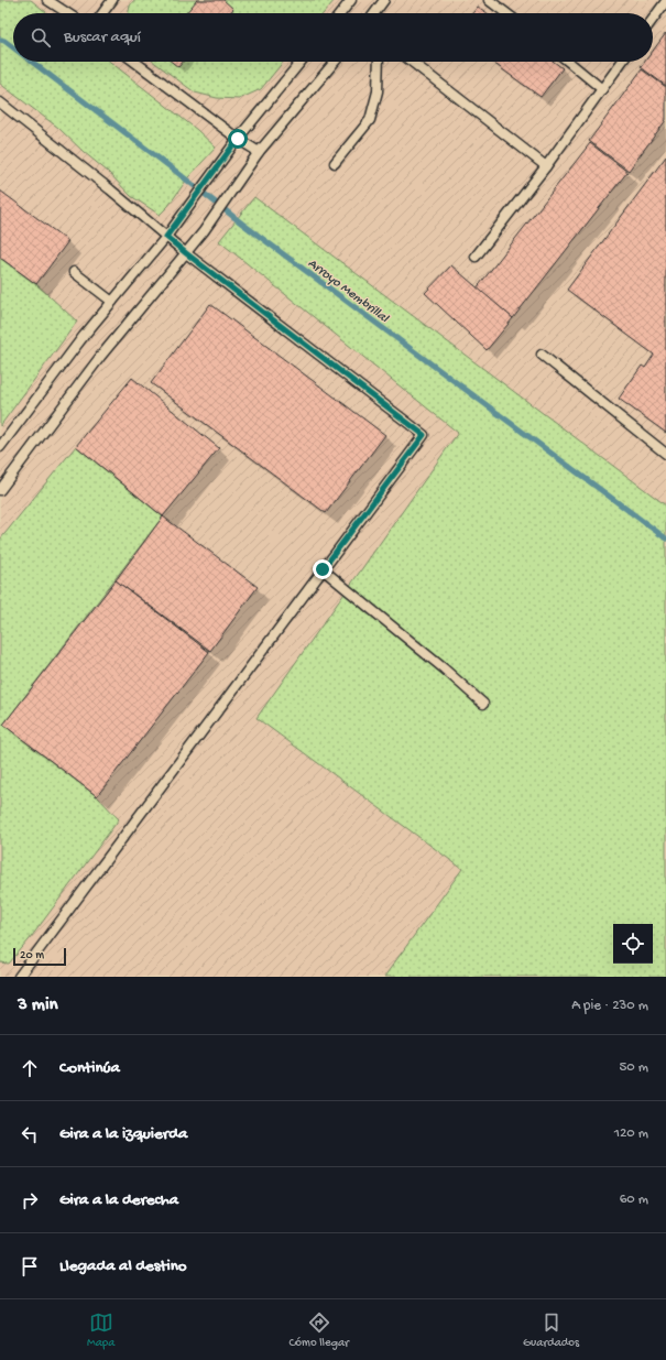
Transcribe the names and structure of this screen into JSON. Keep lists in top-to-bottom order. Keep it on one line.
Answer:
{"water":["Arroyo Membrillal"],"scale_bar":"20 m","page":{"search":"Buscar aquí","scale":"20 m","heading":["3 min","A pie · 230 m"],"list":[["Continúa","50 m"],["Gira a la izquierda","120 m"],["Gira a la derecha","60 m"],"Llegada al destino"],"nav":["Mapa","Cómo llegar","Guardados"]}}
